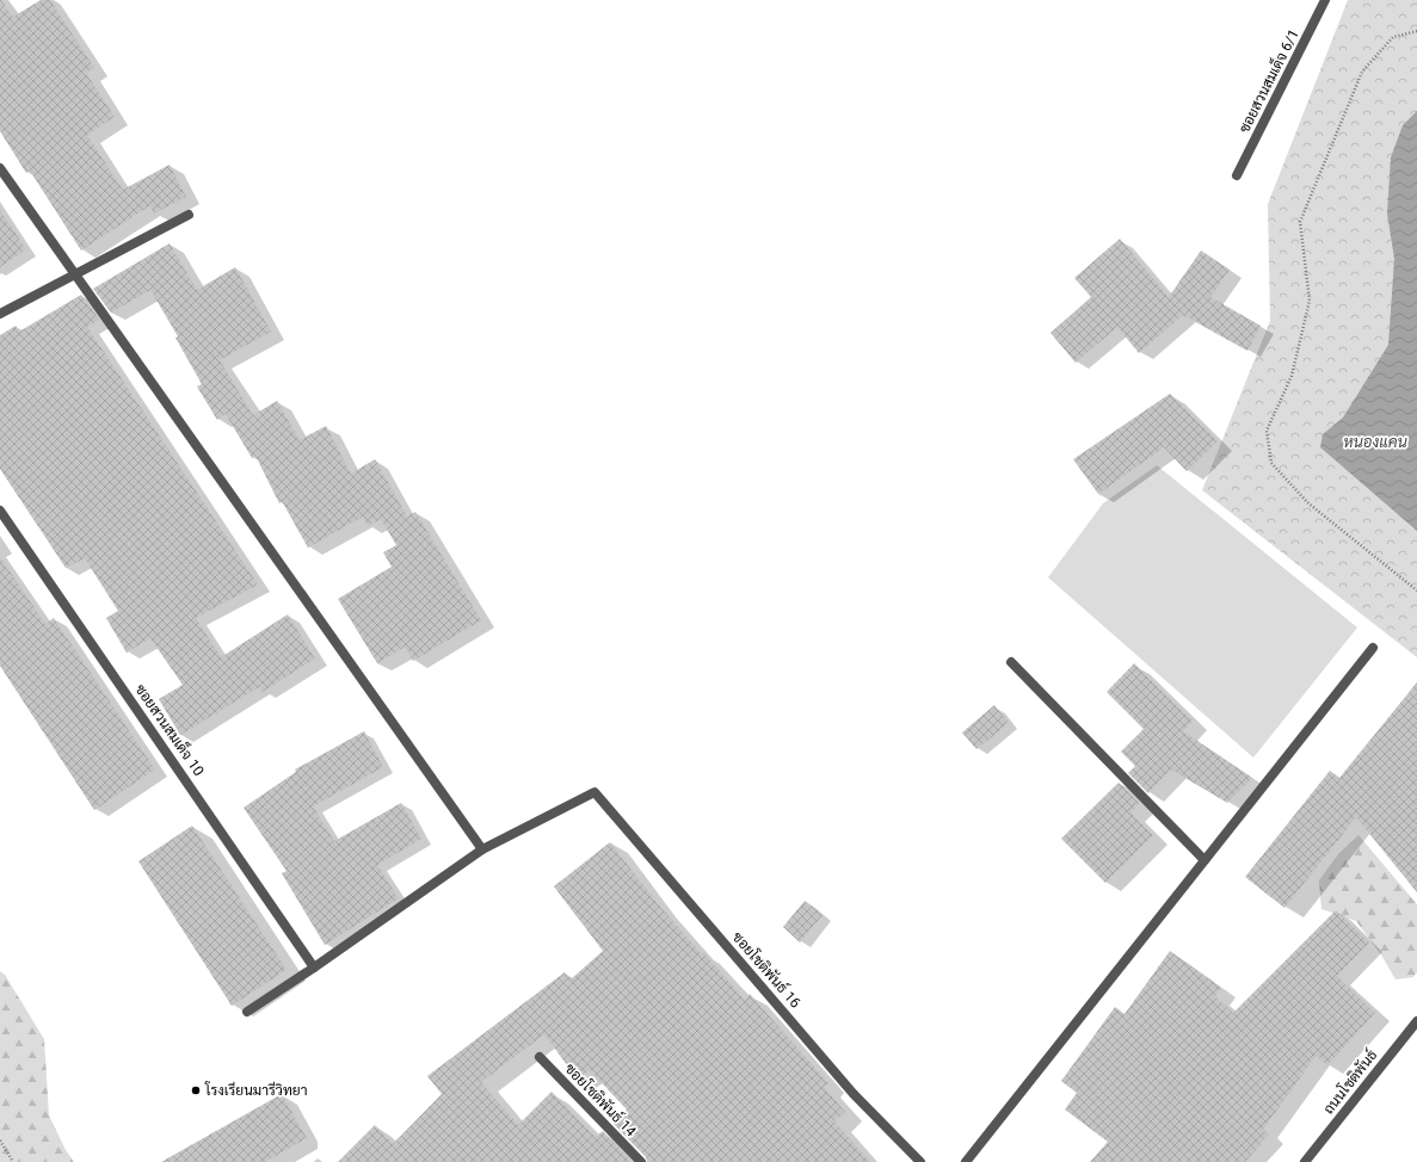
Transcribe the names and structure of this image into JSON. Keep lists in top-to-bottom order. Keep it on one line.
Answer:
{"streets":{"street":["ซอยสวนสมเด็จ 6/1","ซอยสวนสมเด็จ 10","ซอยโชติพันธ์ 16","ถนนโชติพันธ์","ซอยโชติพันธ์ 14"]},"water":["หนองแคน"],"places":["โรงเรียนมารีวิทยา"]}
